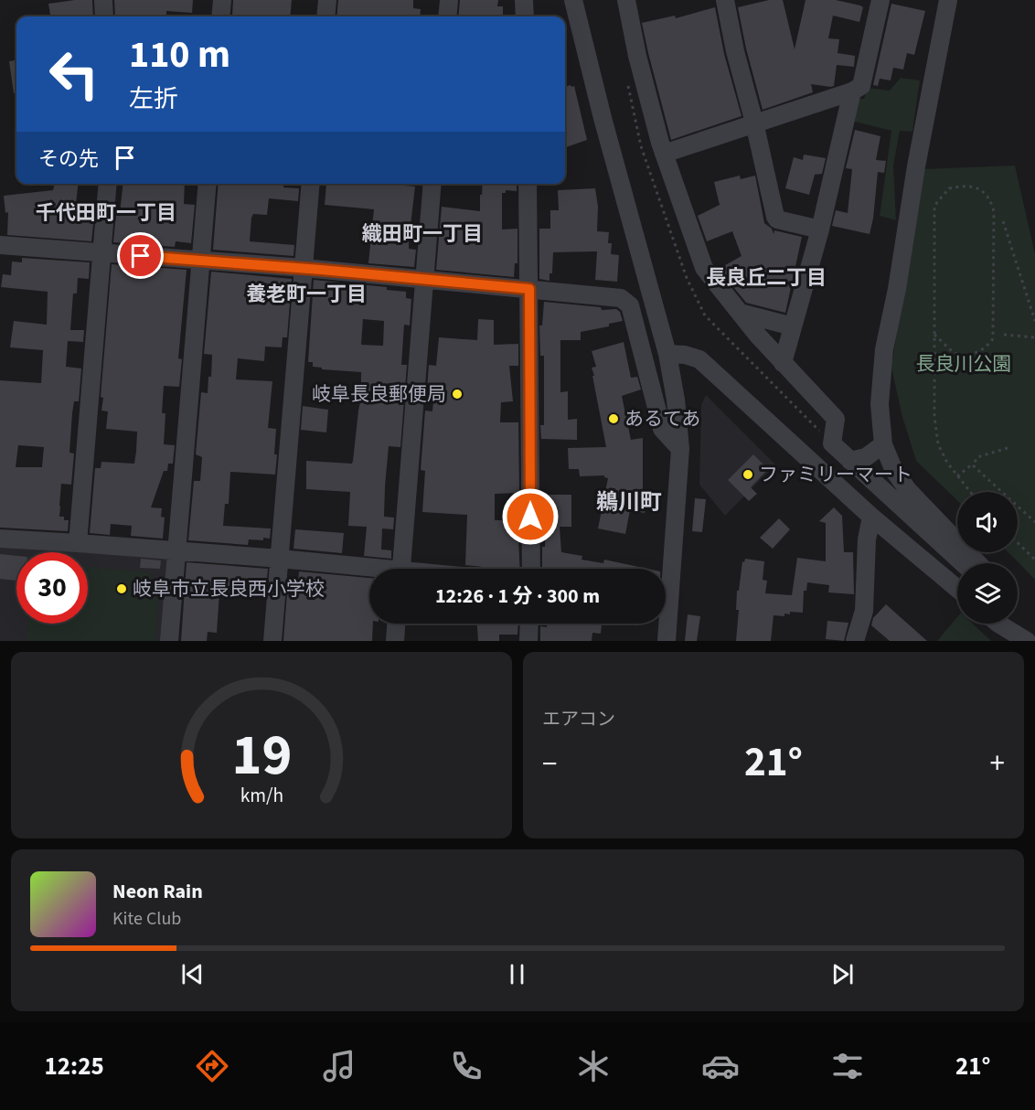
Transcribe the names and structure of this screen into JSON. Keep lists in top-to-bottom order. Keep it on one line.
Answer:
{"districts":["千代田町一丁目","織田町一丁目","長良丘二丁目","養老町一丁目","鵜川町"],"parks":["長良川公園"],"places":["岐阜長良郵便局","あるてあ","ファミリーマート","岐阜市立長良西小学校"],"page":{"turn":["110 m","左折"],"then":"その先","limit":"30","trip":"12:26 · 1 分 · 300 m","tile":"エアコン","heat":["−","21°","+"],"song":["Neon Rain","Kite Club"],"tabs":["12:25","21°"],"gauge":["19","km/h"]}}
